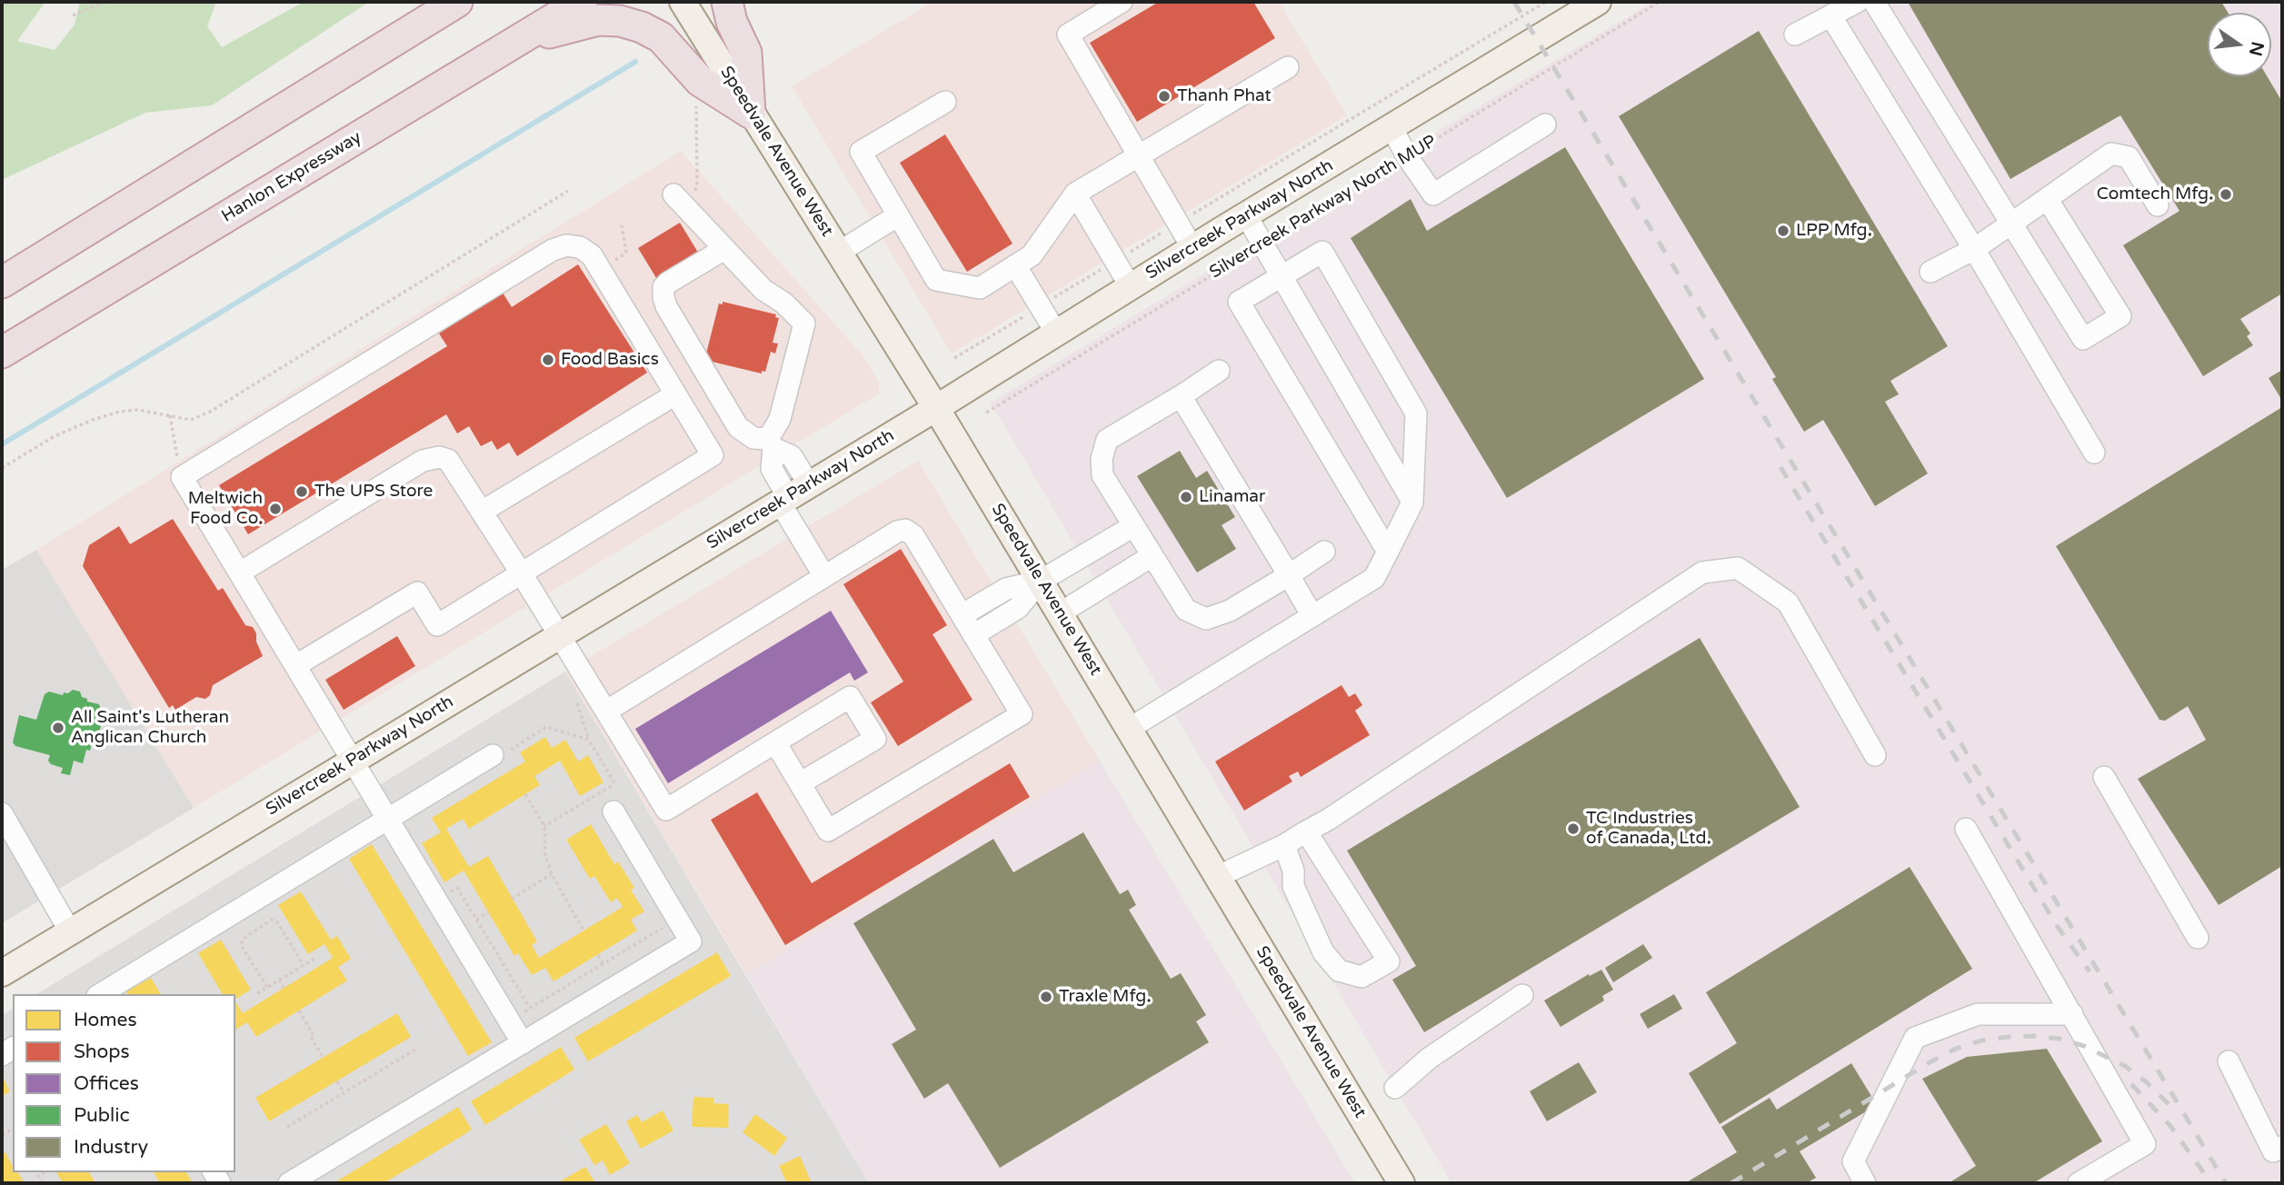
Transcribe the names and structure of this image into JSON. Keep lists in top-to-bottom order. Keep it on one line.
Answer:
{"streets":{"highway":["Hanlon Expressway"],"main road":["Speedvale Avenue West","Silvercreek Parkway North"],"path":["Silvercreek Parkway North MUP"]},"crossings":[["Speedvale Avenue West","Silvercreek Parkway North"]],"places":["Thanh Phat","Comtech Mfg.","LPP Mfg.","Food Basics","The UPS Store","Linamar","Meltwich Food Co.","All Saint's Lutheran Anglican Church","TC Industries of Canada, Ltd.","Traxle Mfg."],"legend":["Homes","Shops","Offices","Public","Industry"],"north":"right"}
